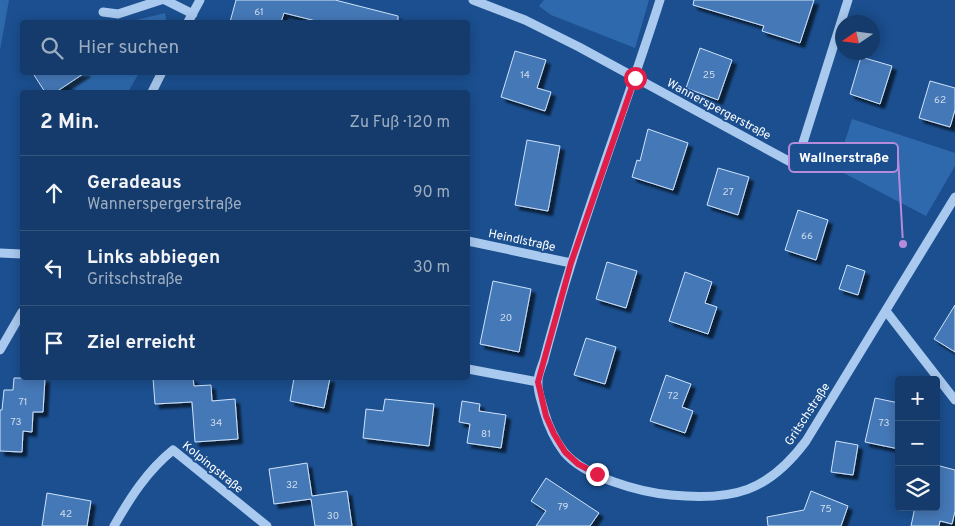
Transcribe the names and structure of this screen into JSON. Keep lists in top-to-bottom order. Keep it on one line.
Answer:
{"streets":{"street":["Wannerspergerstraße","Heindlstraße","Gritschstraße","Kolpingstraße"]},"places":["Wallnerstraße"],"house_numbers":["61","14","25","62","27","66","20","72","71","73","34","73","81","32","79","75","42","30"],"north":"left","page":{"search":"Hier suchen","heading":["2 Min.","Zu Fuß · 120 m"],"list":[["Geradeaus","Wannerspergerstraße","90 m"],["Links abbiegen","Gritschstraße","30 m"],"Ziel erreicht"],"map_buttons":["+","−"]}}
